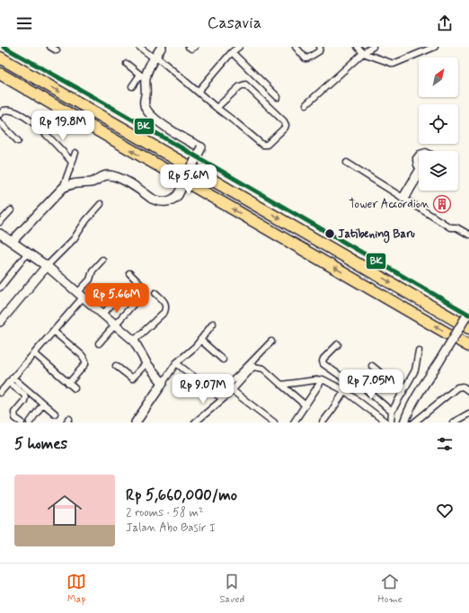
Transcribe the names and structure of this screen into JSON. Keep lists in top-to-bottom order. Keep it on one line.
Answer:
{"places":{"building":["Tower Accordion"],"other":["Jatibening Baru"]},"lines":["transit line BK"],"north":"top right","page":{"header":"Casavia","price":["Rp 19.8M","Rp 5.6M","Rp 5.66M","Rp 7.05M","Rp 9.07M"],"heading":"5 homes","list":[{"name":"Rp 5,660,000/mo","note":"2 rooms · 58 m² · Jalan Abo Basir I"}],"tabs":["Map","Saved","Home"]}}
